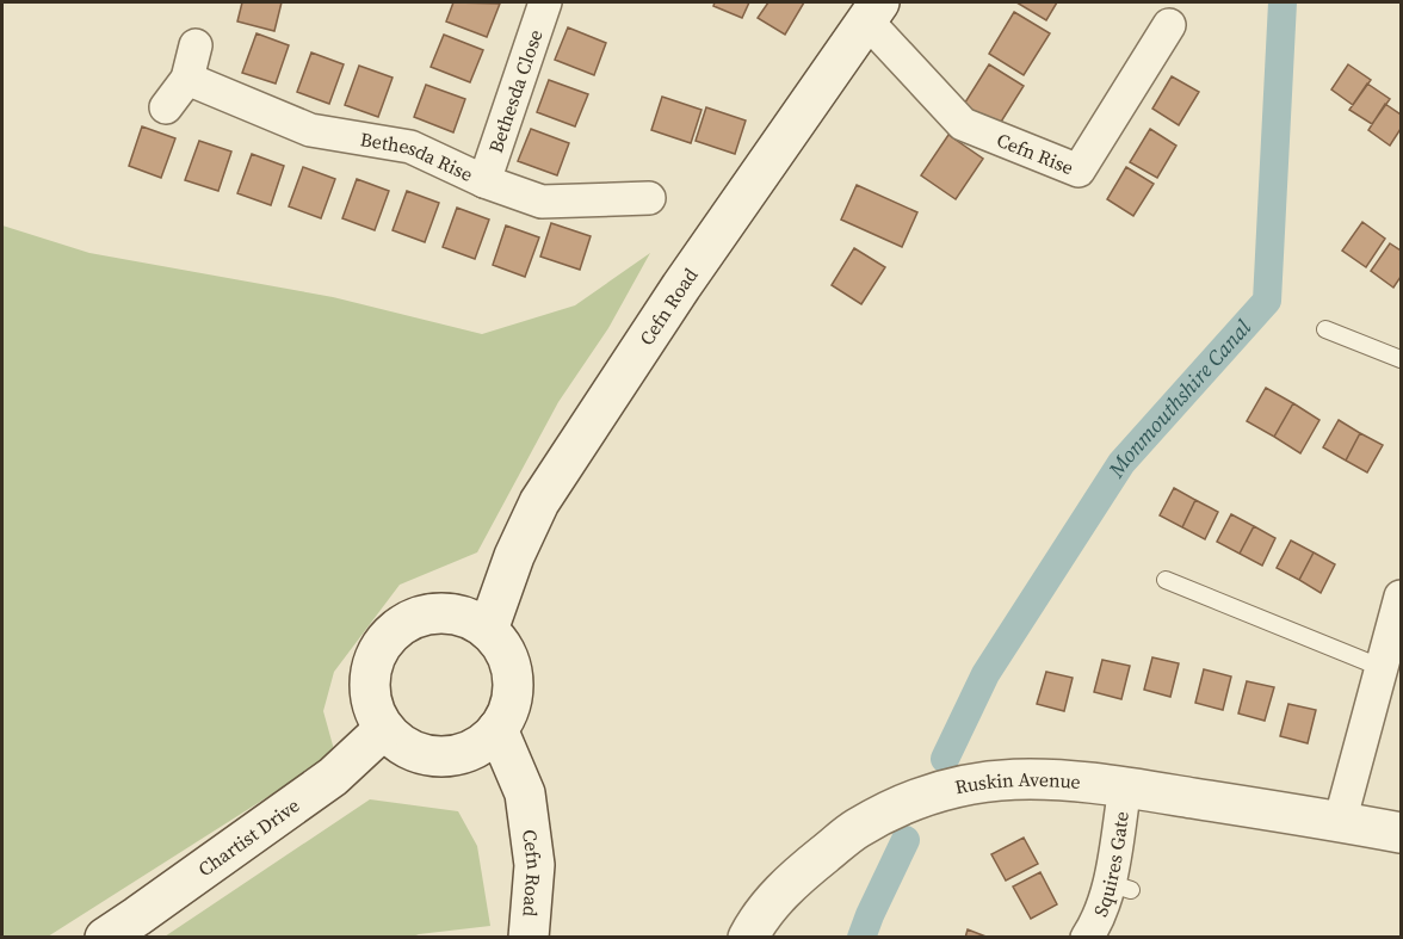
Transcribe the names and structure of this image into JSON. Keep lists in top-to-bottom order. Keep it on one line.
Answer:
{"streets":{"main road":["Cefn Road","Ruskin Avenue","Chartist Drive"],"street":["Bethesda Close","Cefn Rise","Bethesda Rise","Squires Gate"]},"crossings":[["Bethesda Close","Bethesda Rise"],["Cefn Rise","Cefn Road"],["Cefn Road","Chartist Drive"],["Ruskin Avenue","Squires Gate"]],"water":["Monmouthshire Canal"]}
